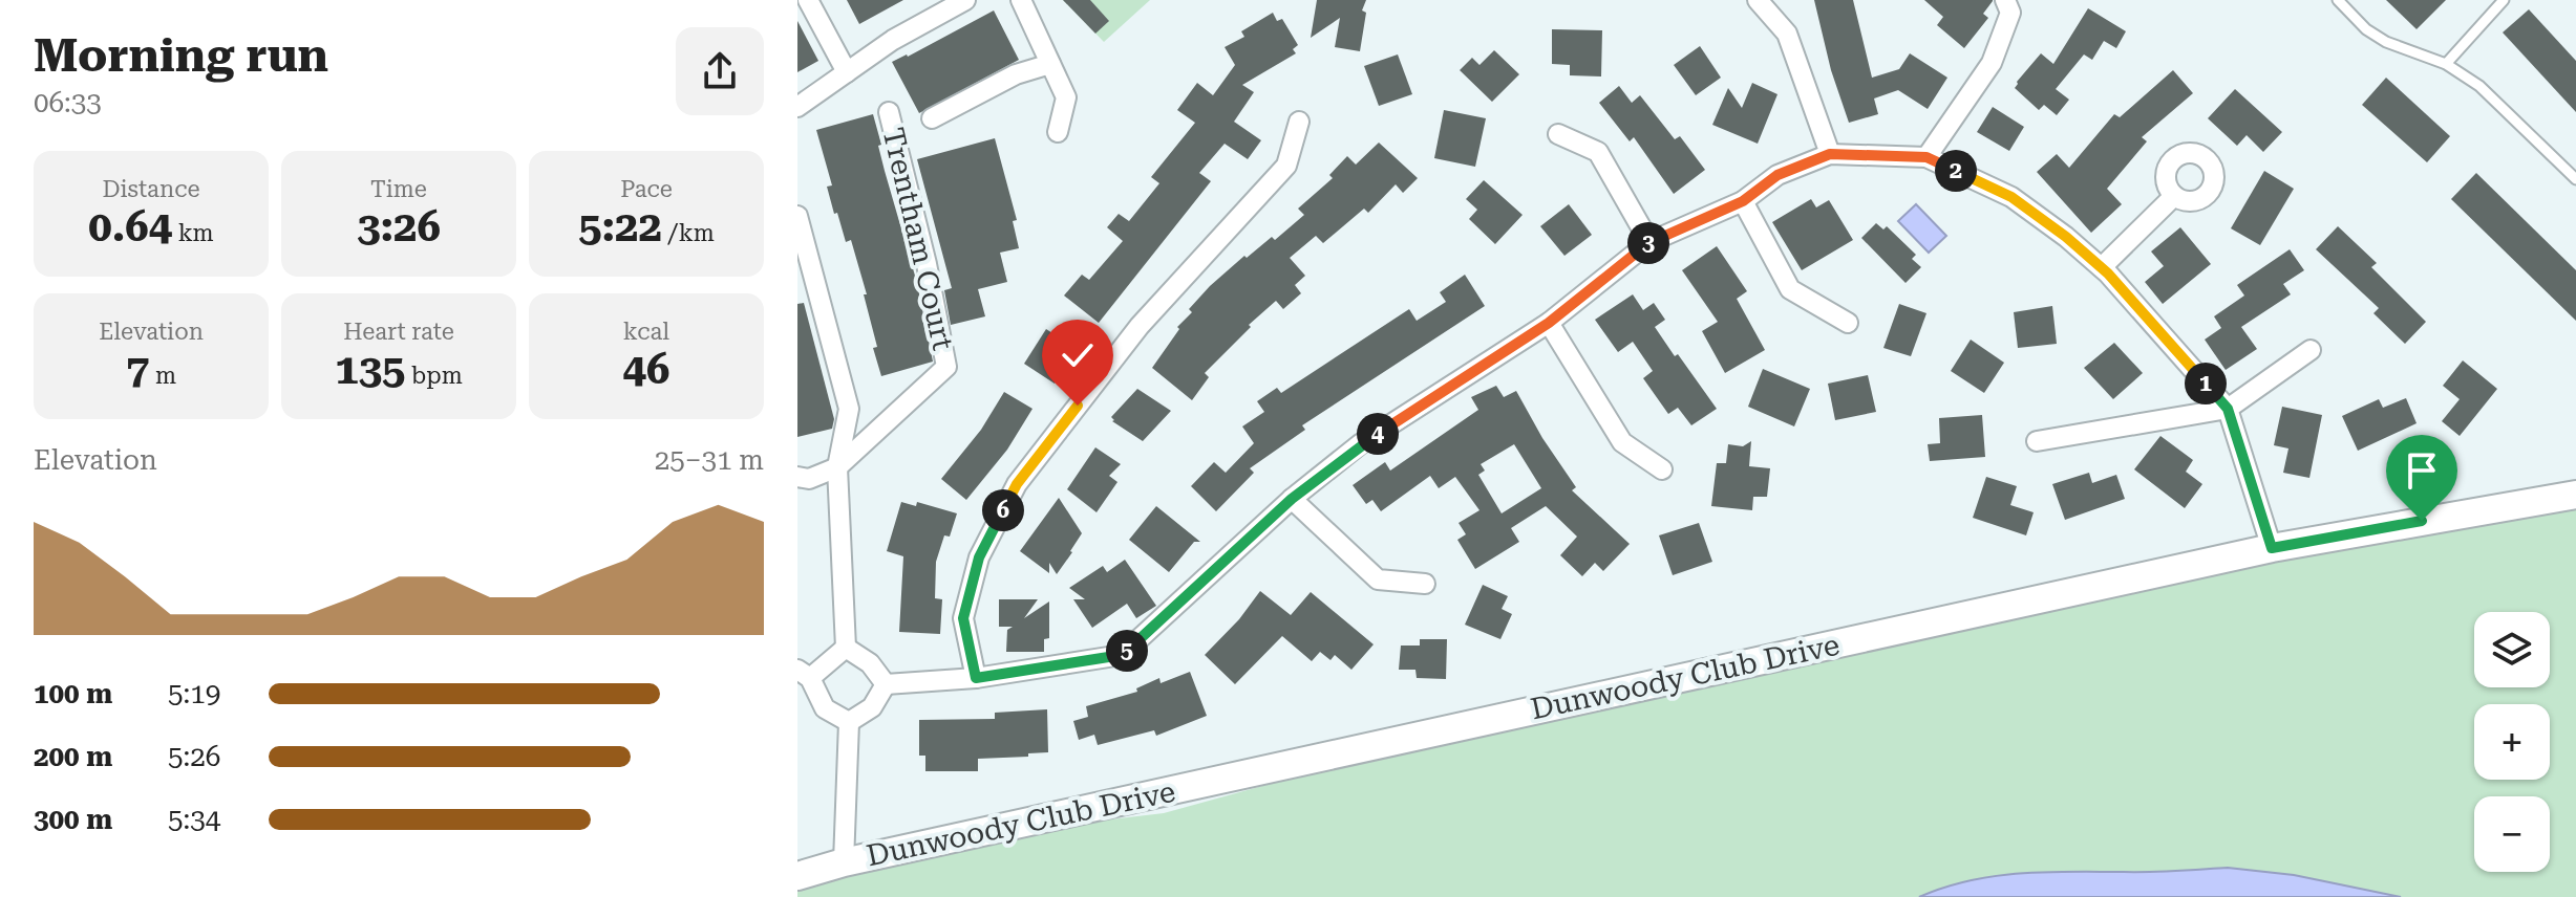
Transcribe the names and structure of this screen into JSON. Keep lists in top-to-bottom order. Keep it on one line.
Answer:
{"streets":{"street":["Trentham Court","Dunwoody Club Drive"]},"page":{"heading":["Morning run","06:33"],"stats":[["Distance","0.64 km"],["Time","3:26"],["Pace","5:22 /km"],["Elevation","7 m"],["Heart rate","135 bpm"],["kcal","46"]],"pins":["2","3","1","4","6","5"],"chart":["Elevation","25–31 m"],"map_buttons":["+","−"],"list":[{"name":"100 m","note":"5:19"},{"name":"200 m","note":"5:26"},{"name":"300 m","note":"5:34"}]}}
